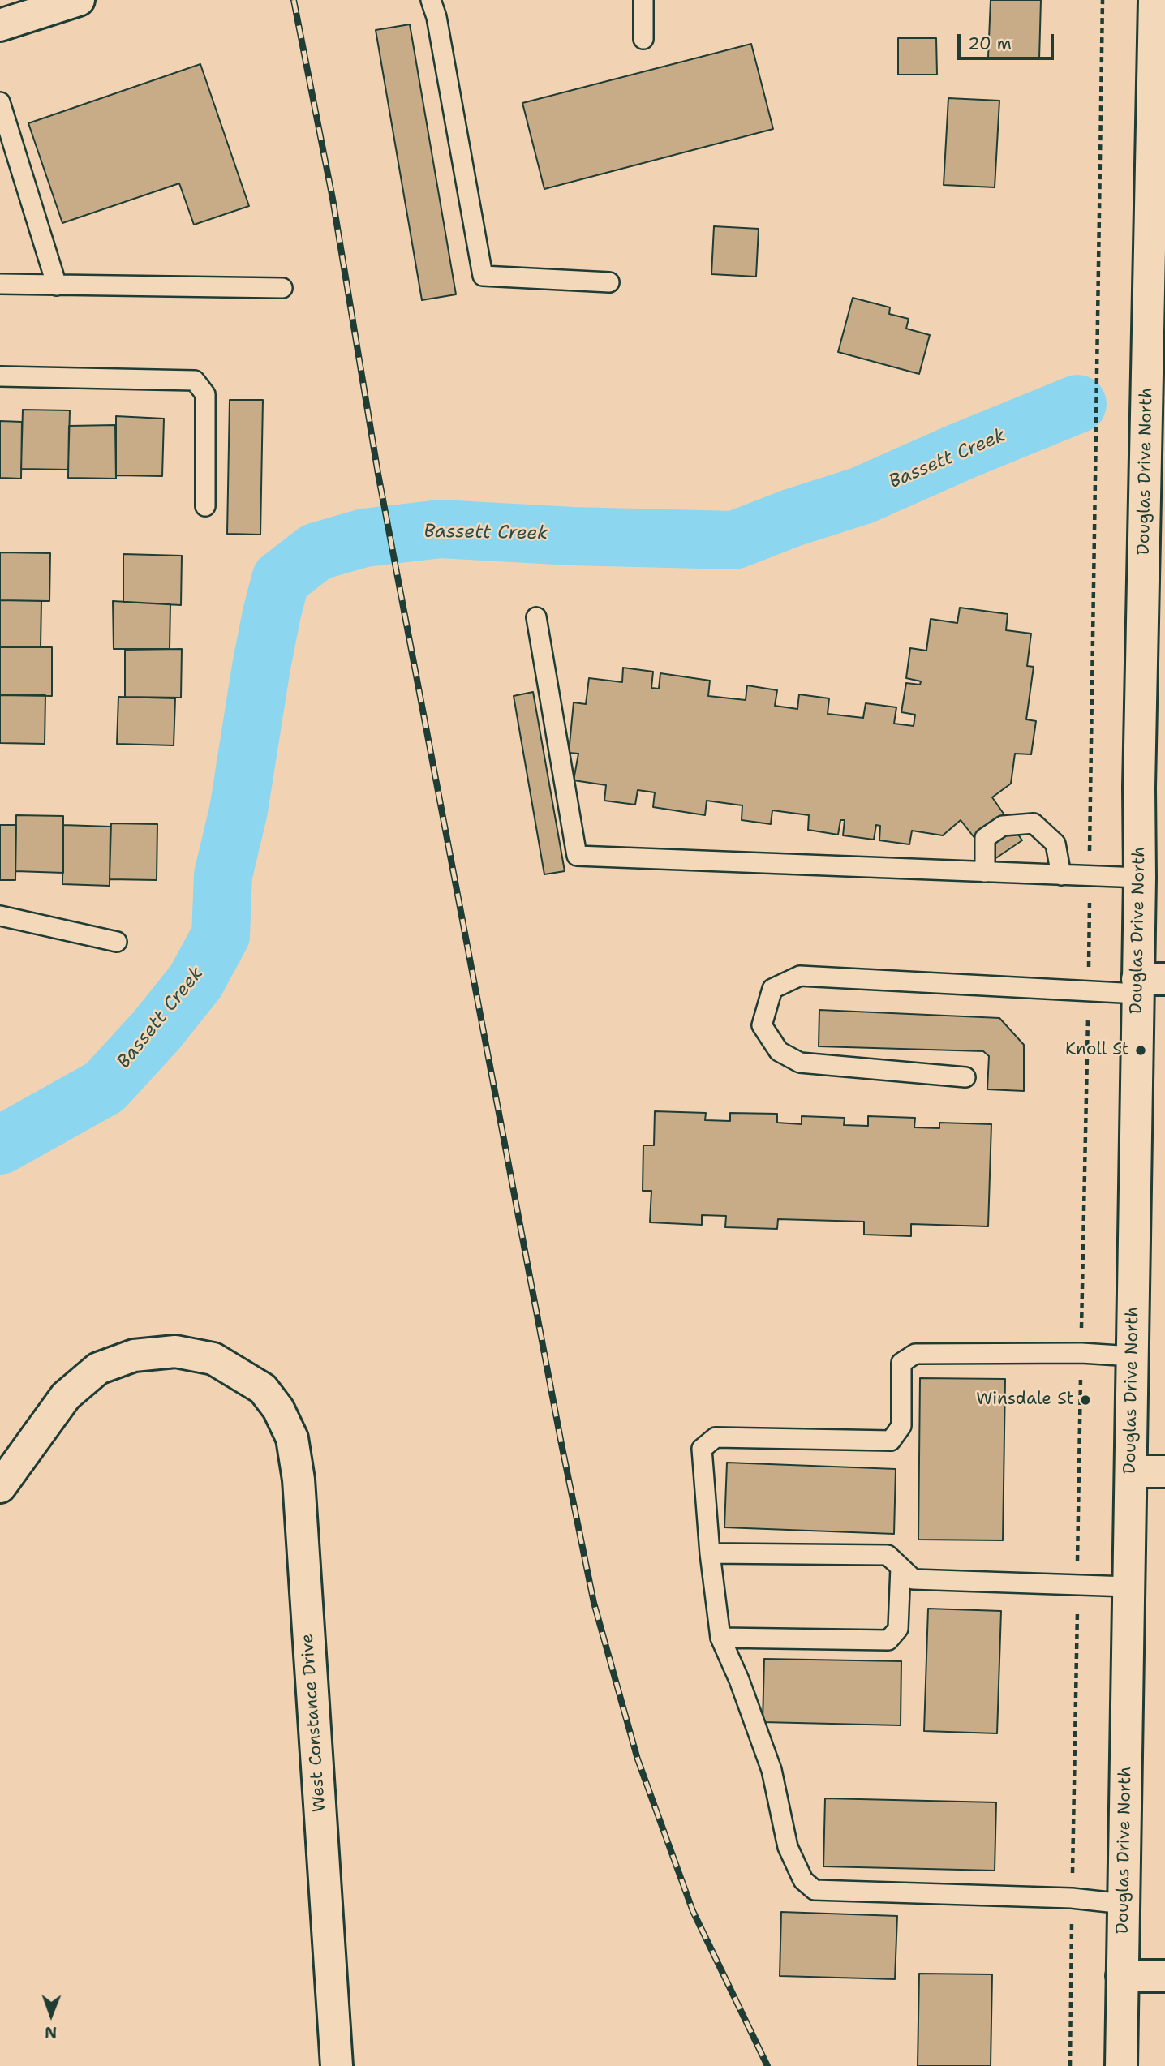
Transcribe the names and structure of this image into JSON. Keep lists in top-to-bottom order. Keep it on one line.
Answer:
{"streets":{"street":["Douglas Drive North","West Constance Drive"]},"water":["Bassett Creek"],"places":["Knoll St","Winsdale St"],"scale_bar":"20 m","north":"bottom"}
